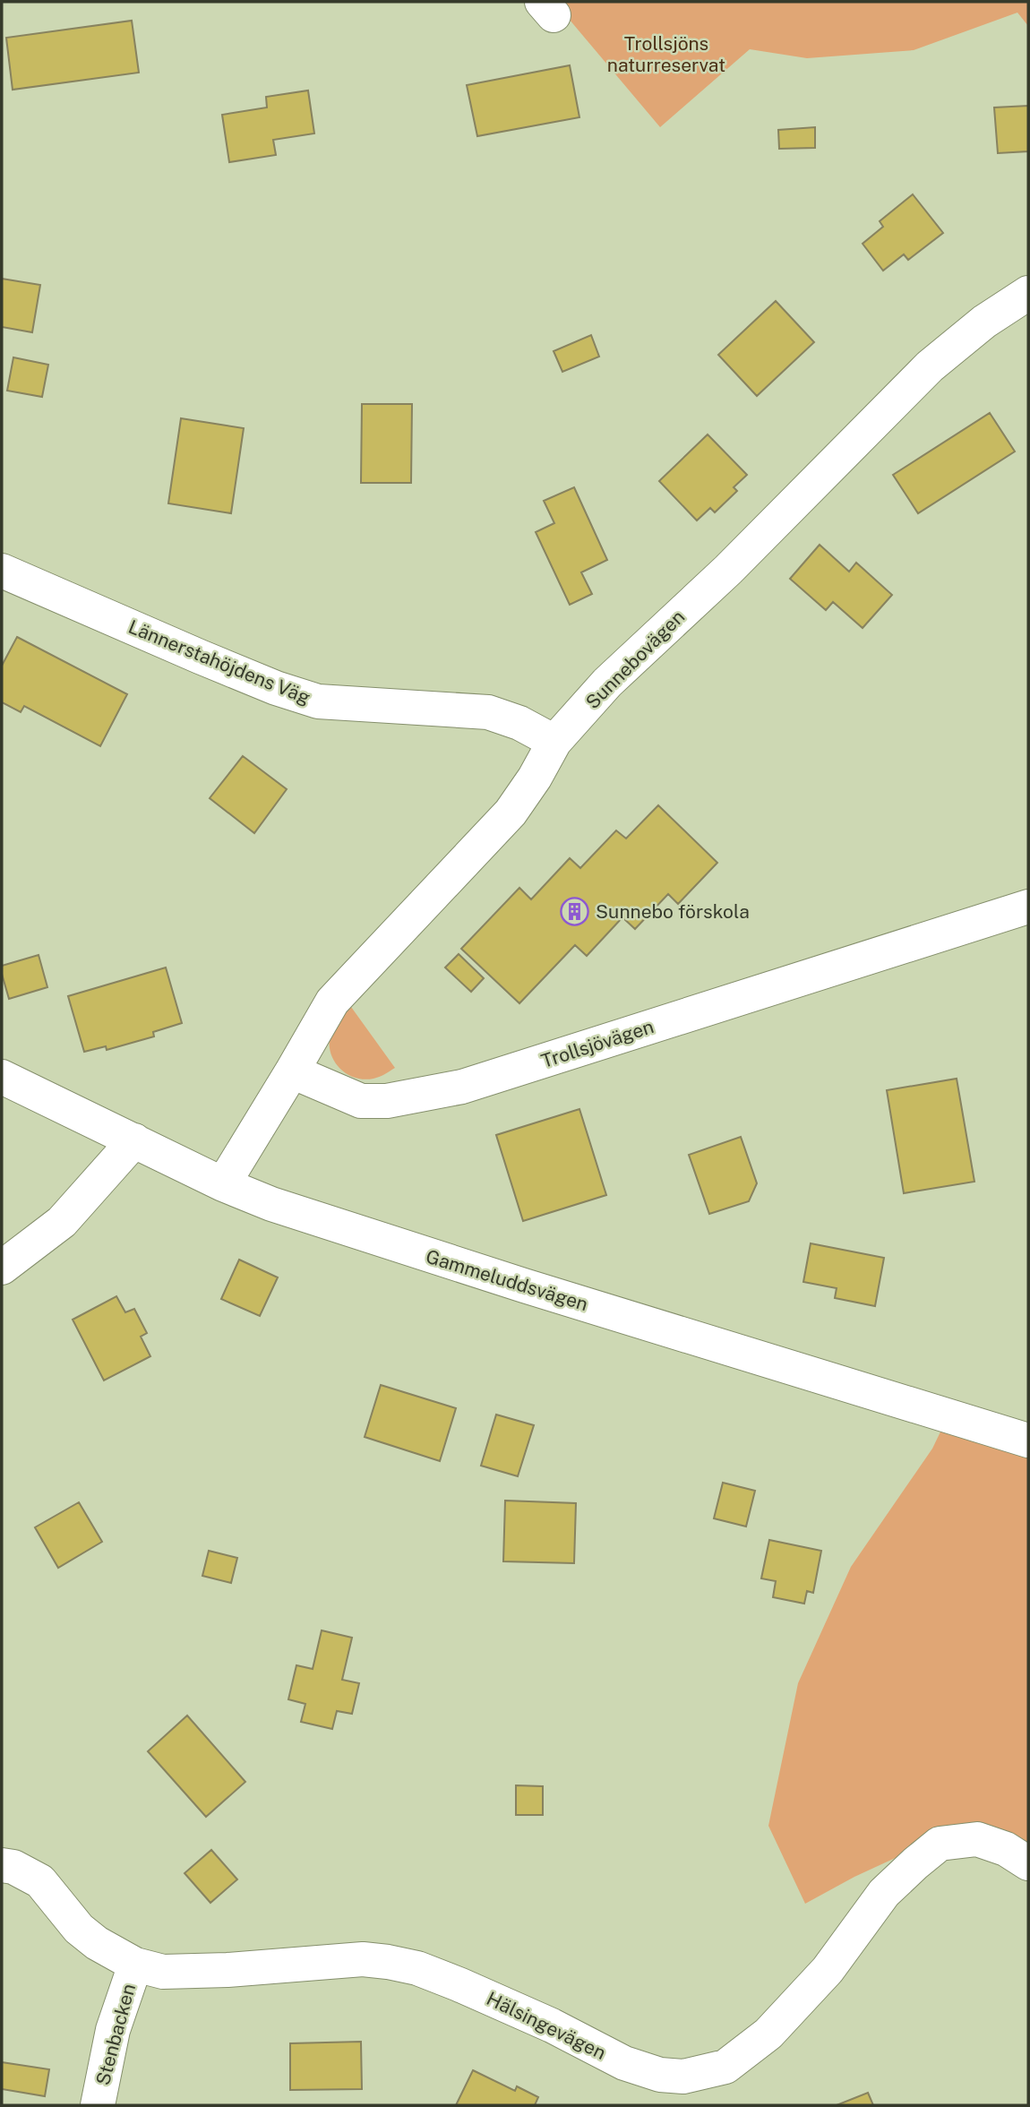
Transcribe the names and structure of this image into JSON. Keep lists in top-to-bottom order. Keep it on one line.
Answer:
{"streets":{"street":["Sunnebovägen","Lännerstahöjdens Väg","Trollsjövägen","Gammeluddsvägen","Hälsingevägen","Stenbacken"]},"crossings":[["Sunnebovägen","Lännerstahöjdens Väg"],["Sunnebovägen","Trollsjövägen"],["Hälsingevägen","Stenbacken"]],"parks":["Trollsjöns naturreservat"],"places":{"building":["Sunnebo förskola"]}}
